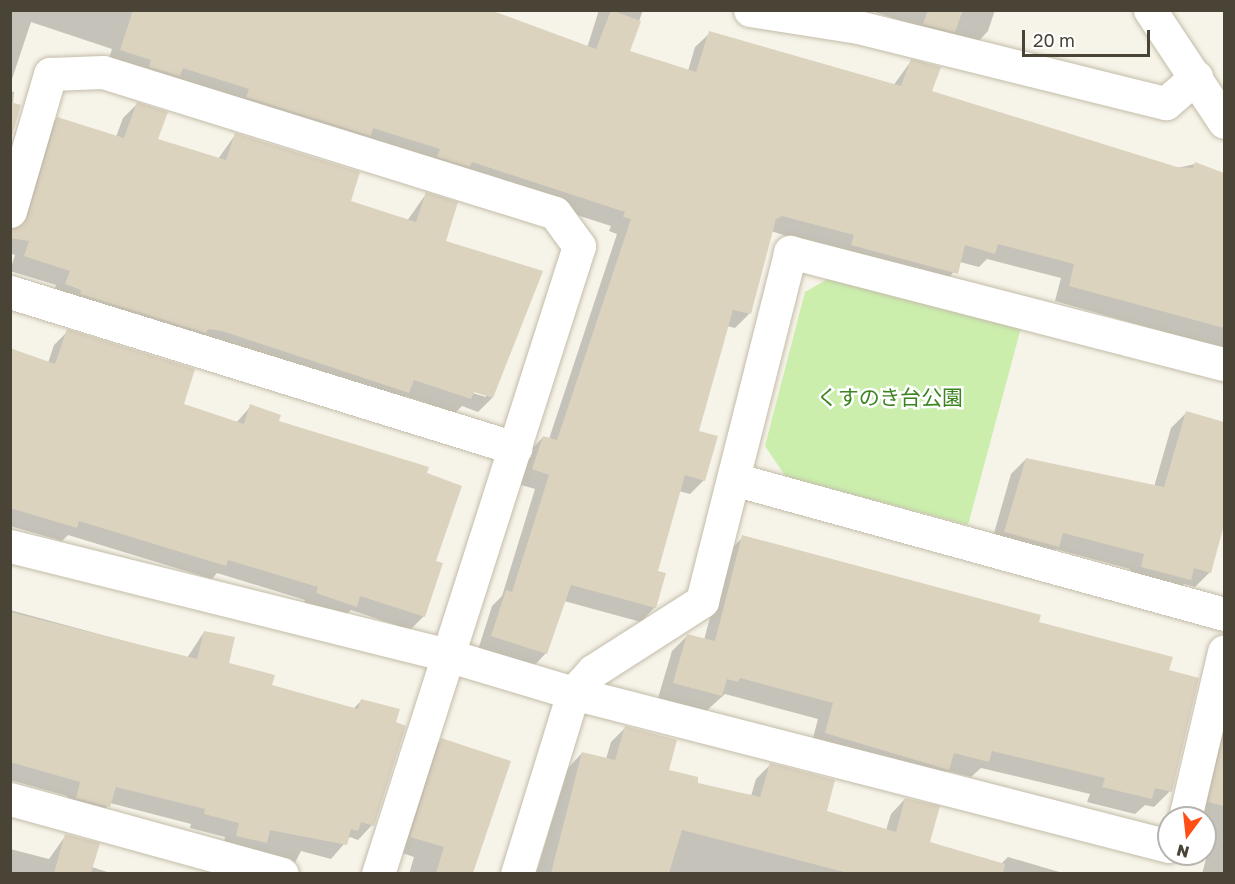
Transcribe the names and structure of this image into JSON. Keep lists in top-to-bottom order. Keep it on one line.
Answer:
{"parks":["くすのき台公園"],"scale_bar":"20 m","north":"bottom"}
